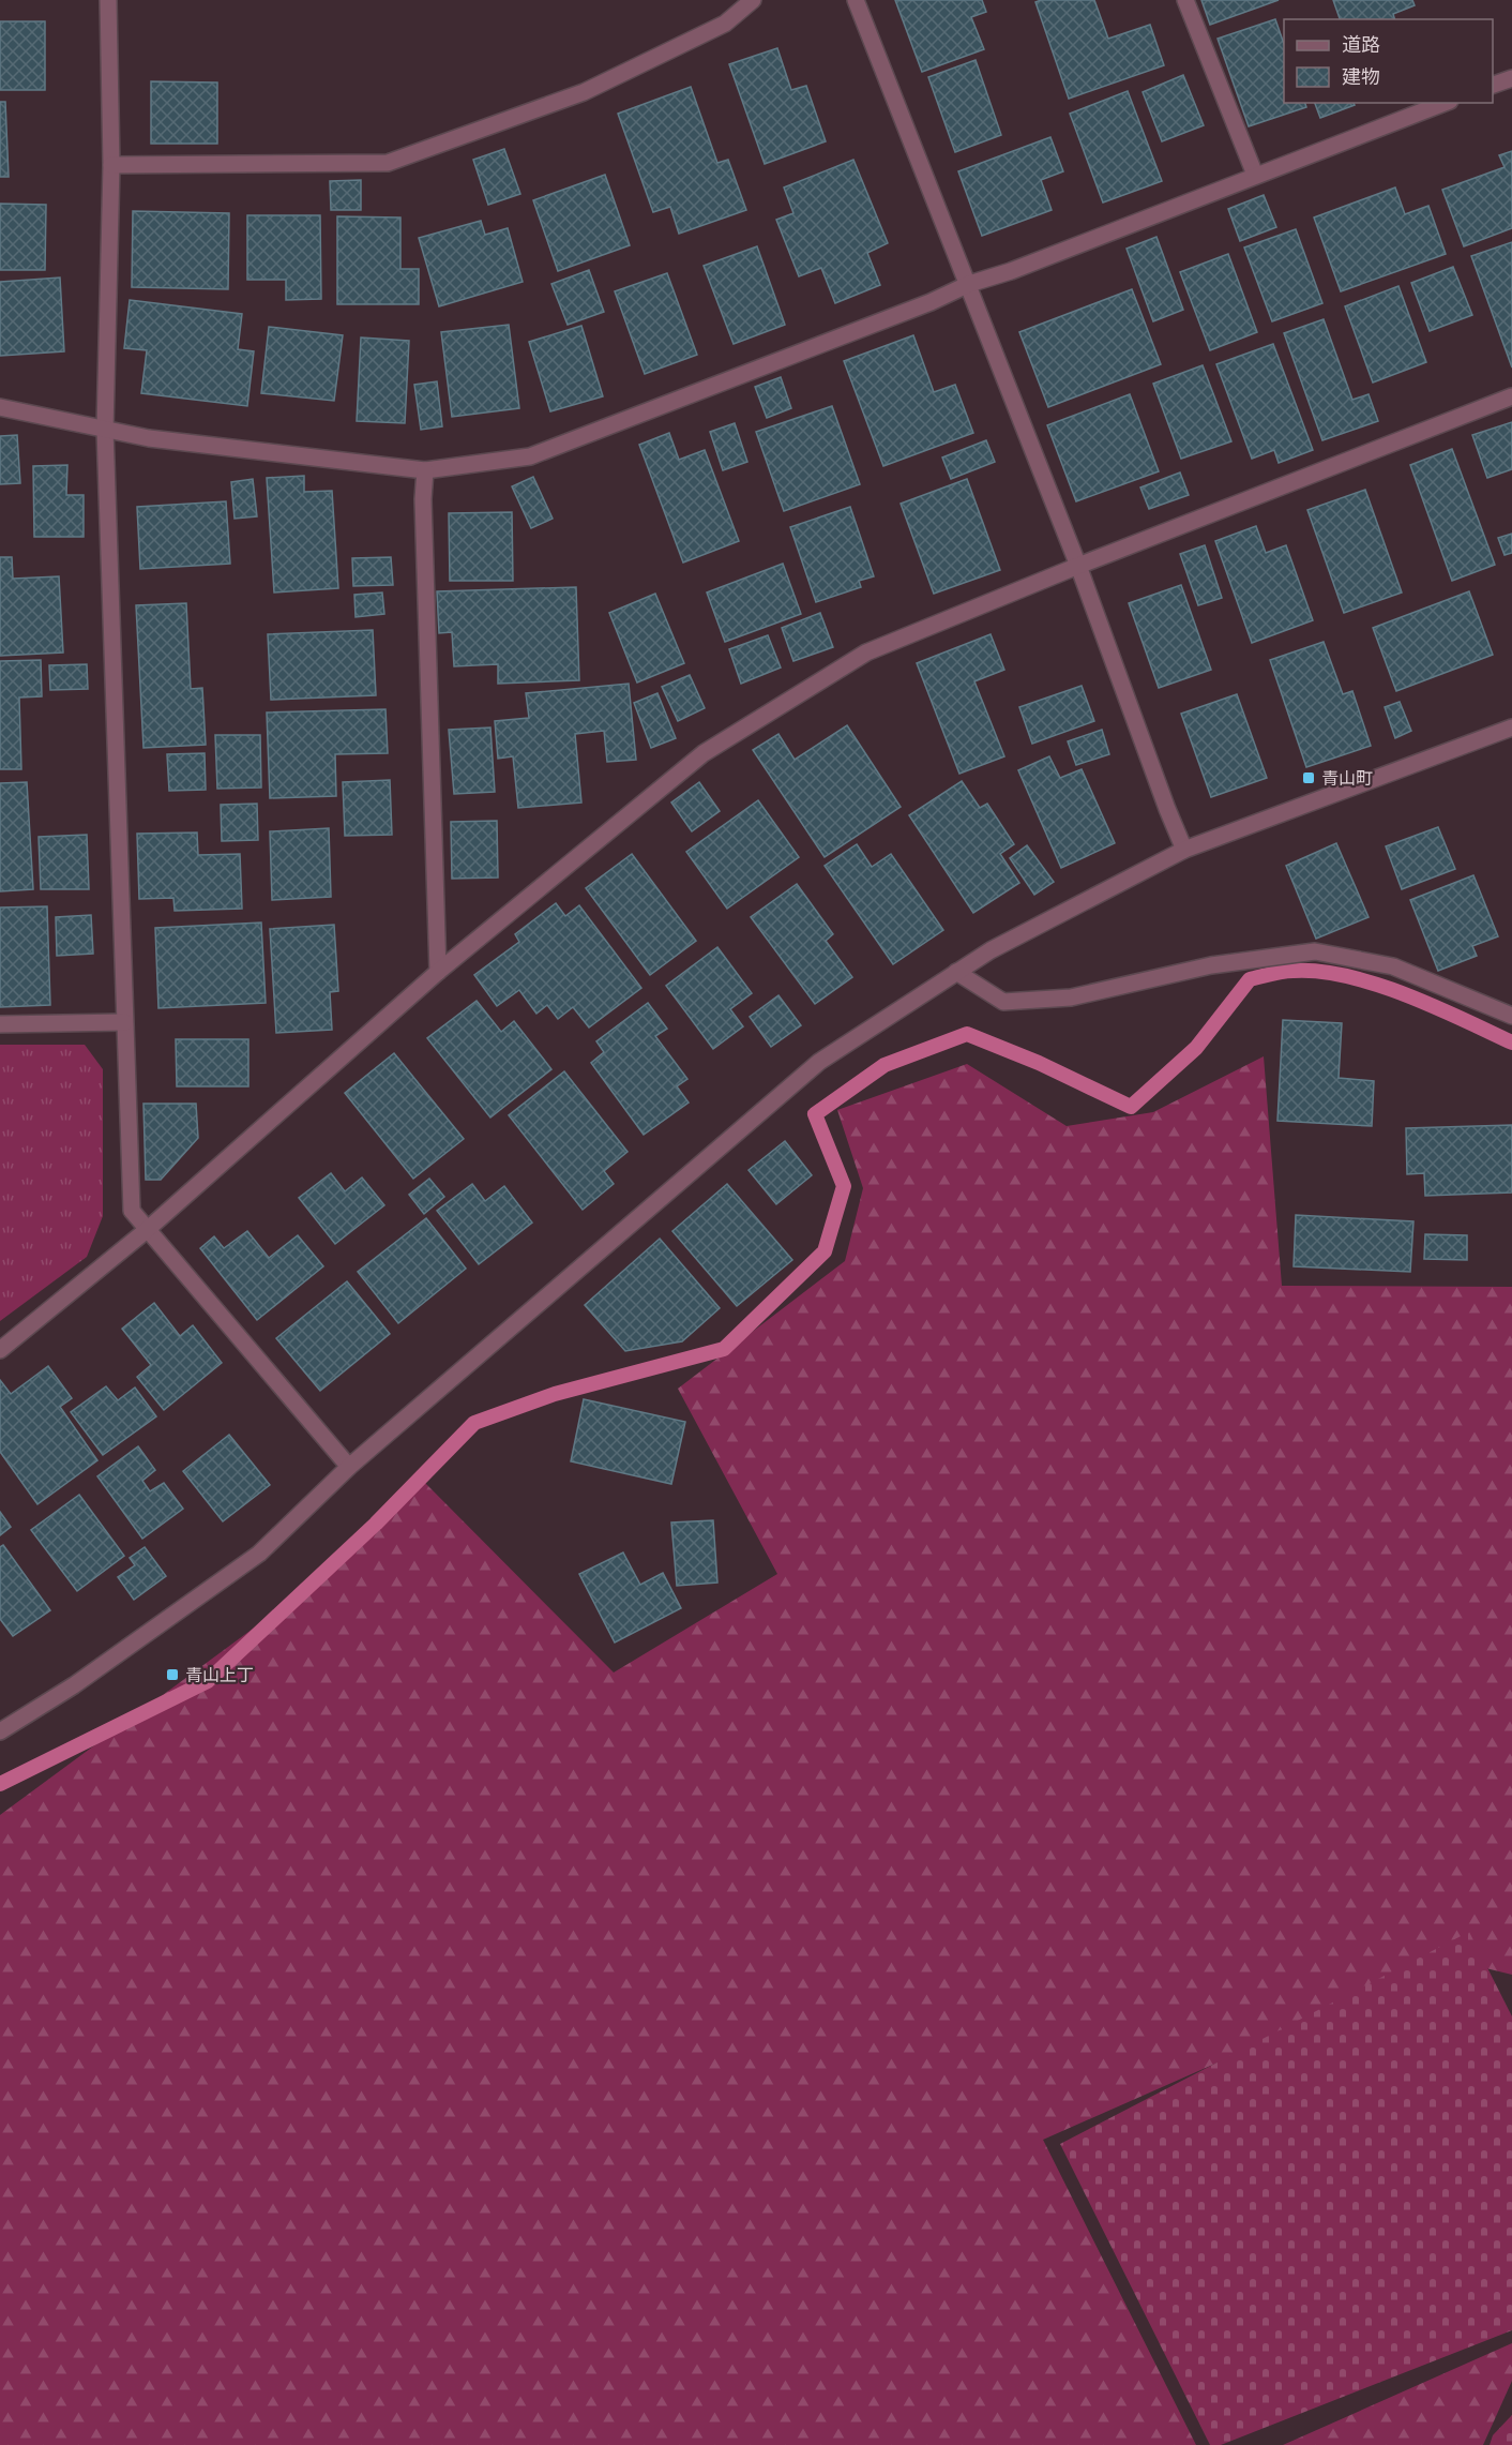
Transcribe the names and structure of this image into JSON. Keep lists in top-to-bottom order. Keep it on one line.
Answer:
{"places":{"transit":["青山町","青山上丁"]},"legend":["道路","建物"]}
